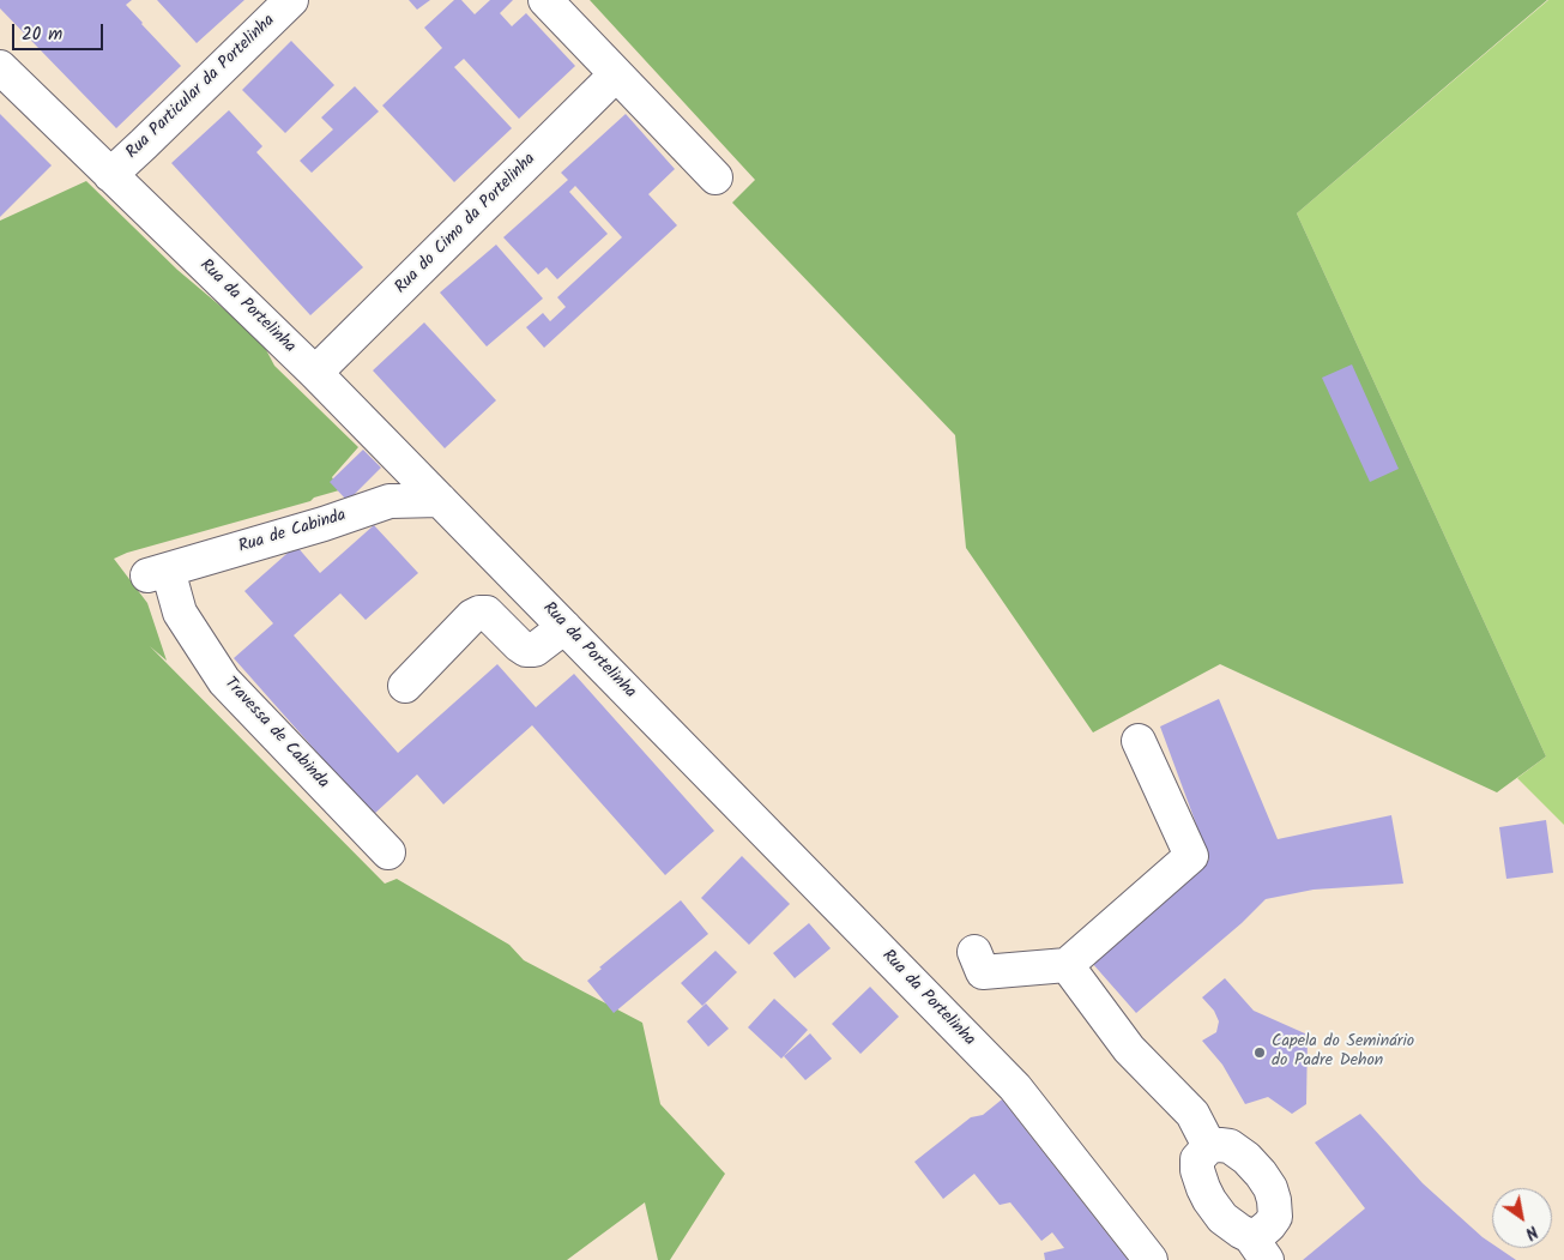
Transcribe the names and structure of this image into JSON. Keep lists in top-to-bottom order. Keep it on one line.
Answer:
{"streets":{"street":["Rua Particular da Portelinha","Rua do Cimo da Portelinha","Rua da Portelinha","Rua de Cabinda","Travessa de Cabinda"]},"crossings":[["Rua Particular da Portelinha","Rua da Portelinha"],["Rua do Cimo da Portelinha","Rua da Portelinha"],["Rua da Portelinha","Rua de Cabinda"],["Rua de Cabinda","Travessa de Cabinda"]],"places":["Capela do Seminário do Padre Dehon"],"scale_bar":"20 m","north":"bottom right"}
